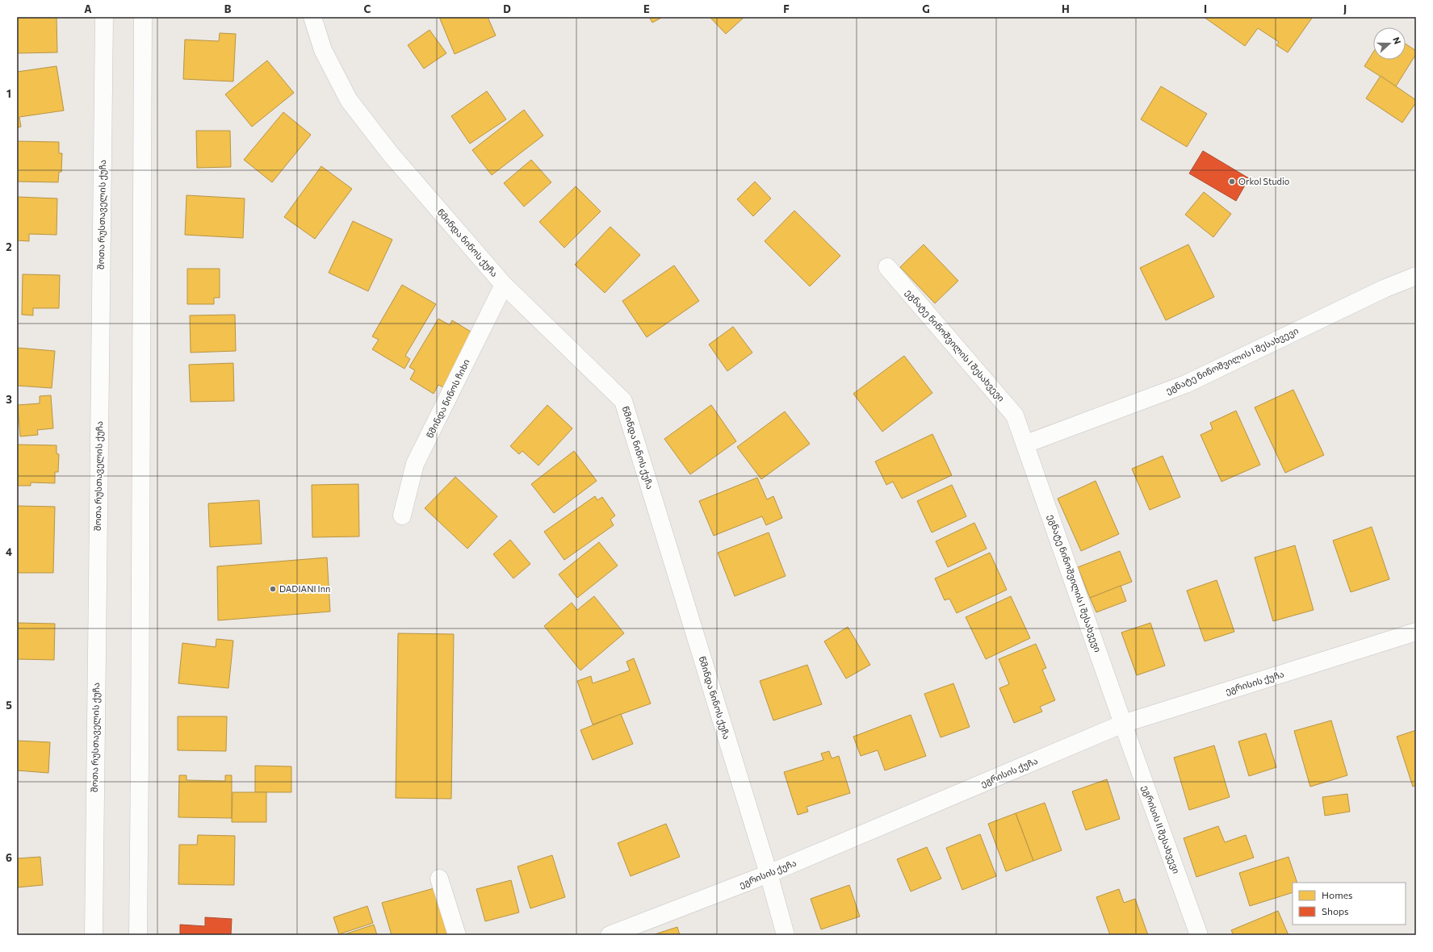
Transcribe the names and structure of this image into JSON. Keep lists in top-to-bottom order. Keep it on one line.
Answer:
{"streets":{"street":["შოთა რუსთაველის ქუჩა","წმინდა ნინოს ქუჩა","ეგნატე ნინოშვილის I შესახვევი","წმინდა ნინოს ჩიხი","ეგრისის ქუჩა","ეგრისის II შესახვევი"]},"crossings":[["წმინდა ნინოს ქუჩა","წმინდა ნინოს ჩიხი"],["წმინდა ნინოს ქუჩა","ეგრისის ქუჩა"],["ეგნატე ნინოშვილის I შესახვევი","ეგრისის ქუჩა"],["ეგნატე ნინოშვილის I შესახვევი","ეგრისის II შესახვევი"],["ეგრისის ქუჩა","ეგრისის II შესახვევი"]],"places":["Orkol Studio","DADIANI Inn"],"legend":["Homes","Shops"],"north":"right","grid":{"columns":["A","B","C","D","E","F","G","H","I","J"],"rows":["1","2","3","4","5","6"]}}
